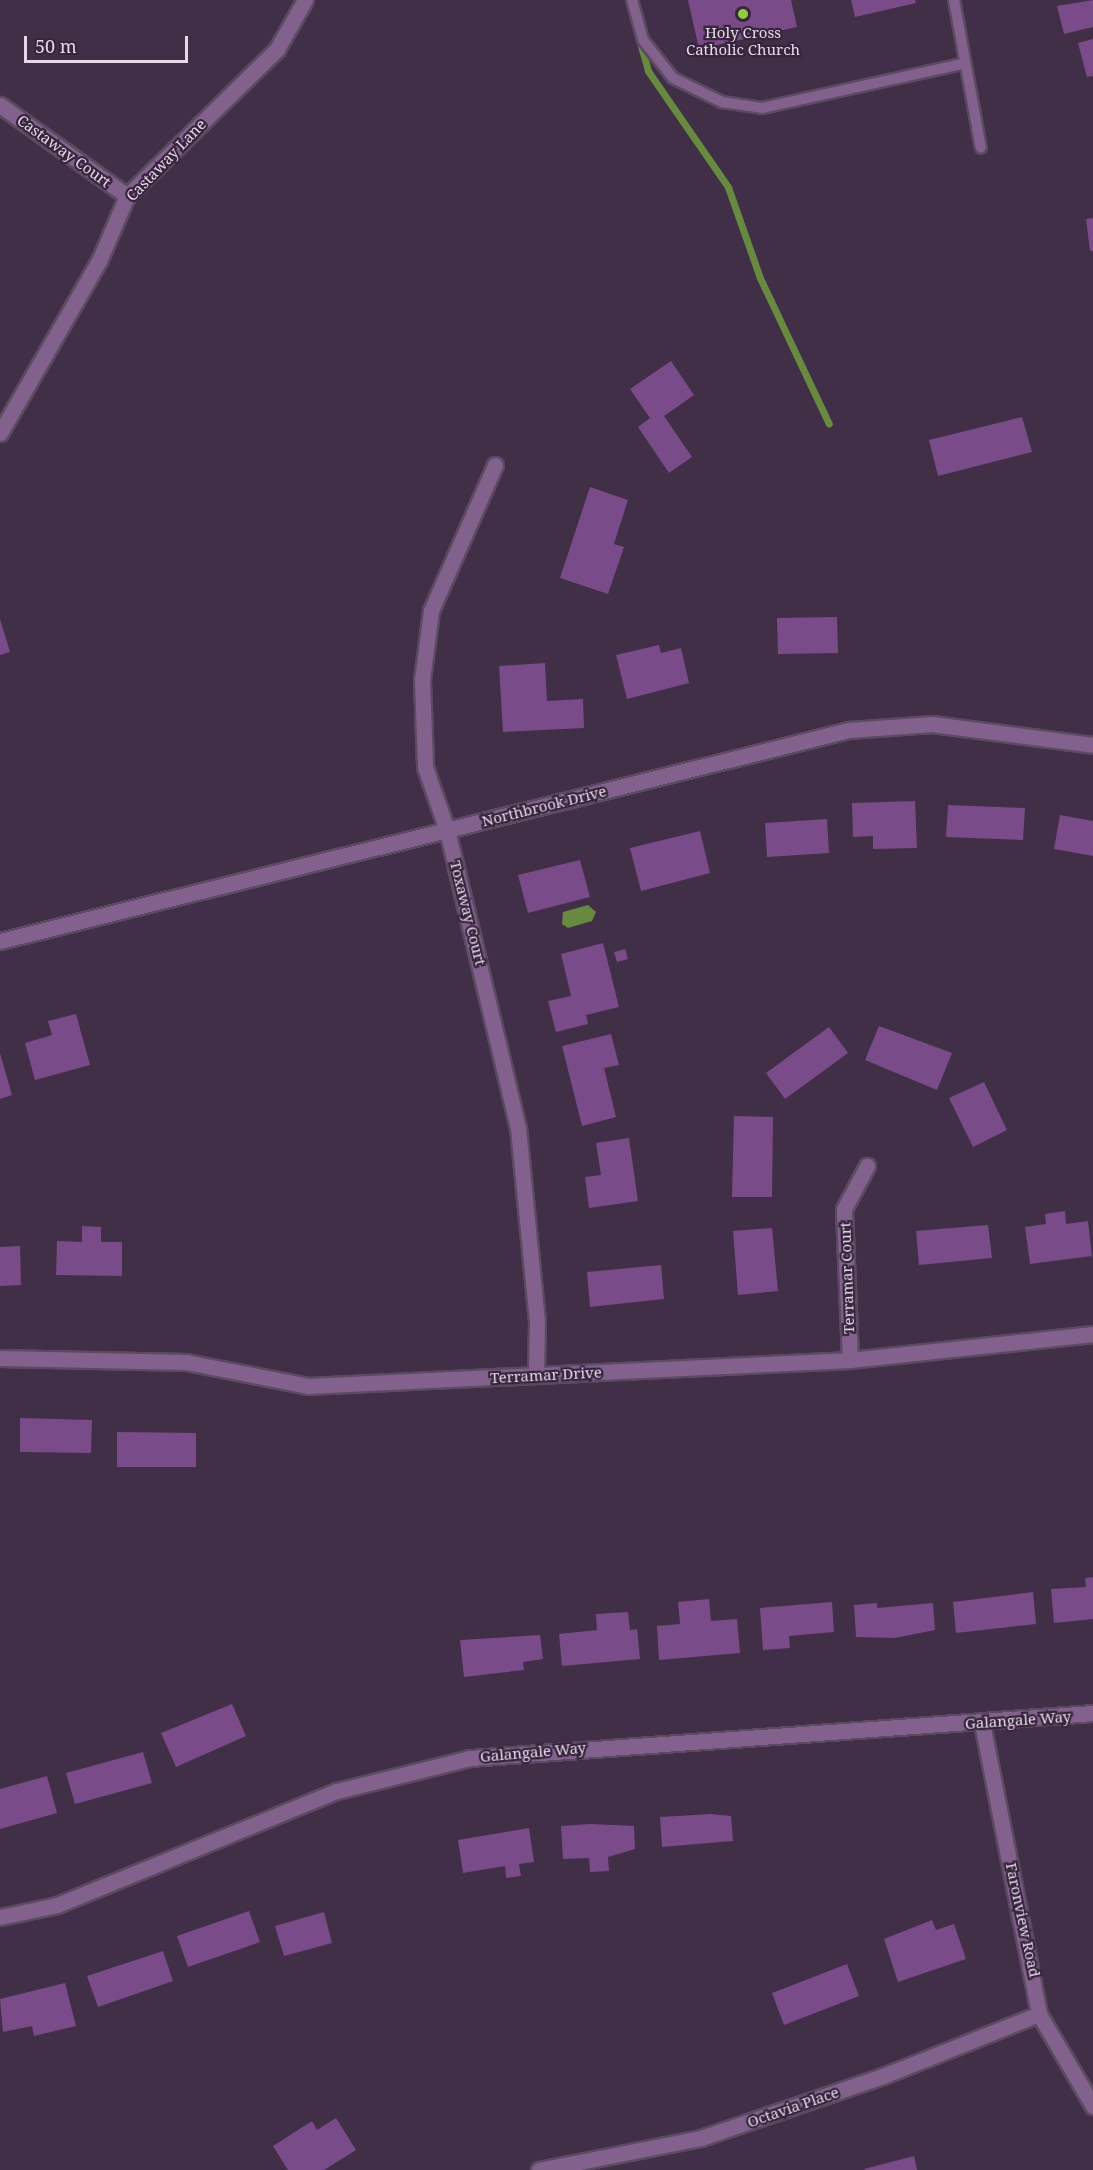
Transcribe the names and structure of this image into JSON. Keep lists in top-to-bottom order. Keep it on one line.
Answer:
{"streets":{"street":["Castaway Court","Castaway Lane","Northbrook Drive","Toxaway Court","Terramar Court","Terramar Drive","Galangale Way","Faronview Road","Octavia Place"]},"crossings":[["Castaway Court","Castaway Lane"],["Northbrook Drive","Toxaway Court"],["Toxaway Court","Terramar Drive"],["Terramar Court","Terramar Drive"],["Galangale Way","Faronview Road"],["Faronview Road","Octavia Place"]],"places":["Holy Cross Catholic Church"],"scale_bar":"50 m"}
